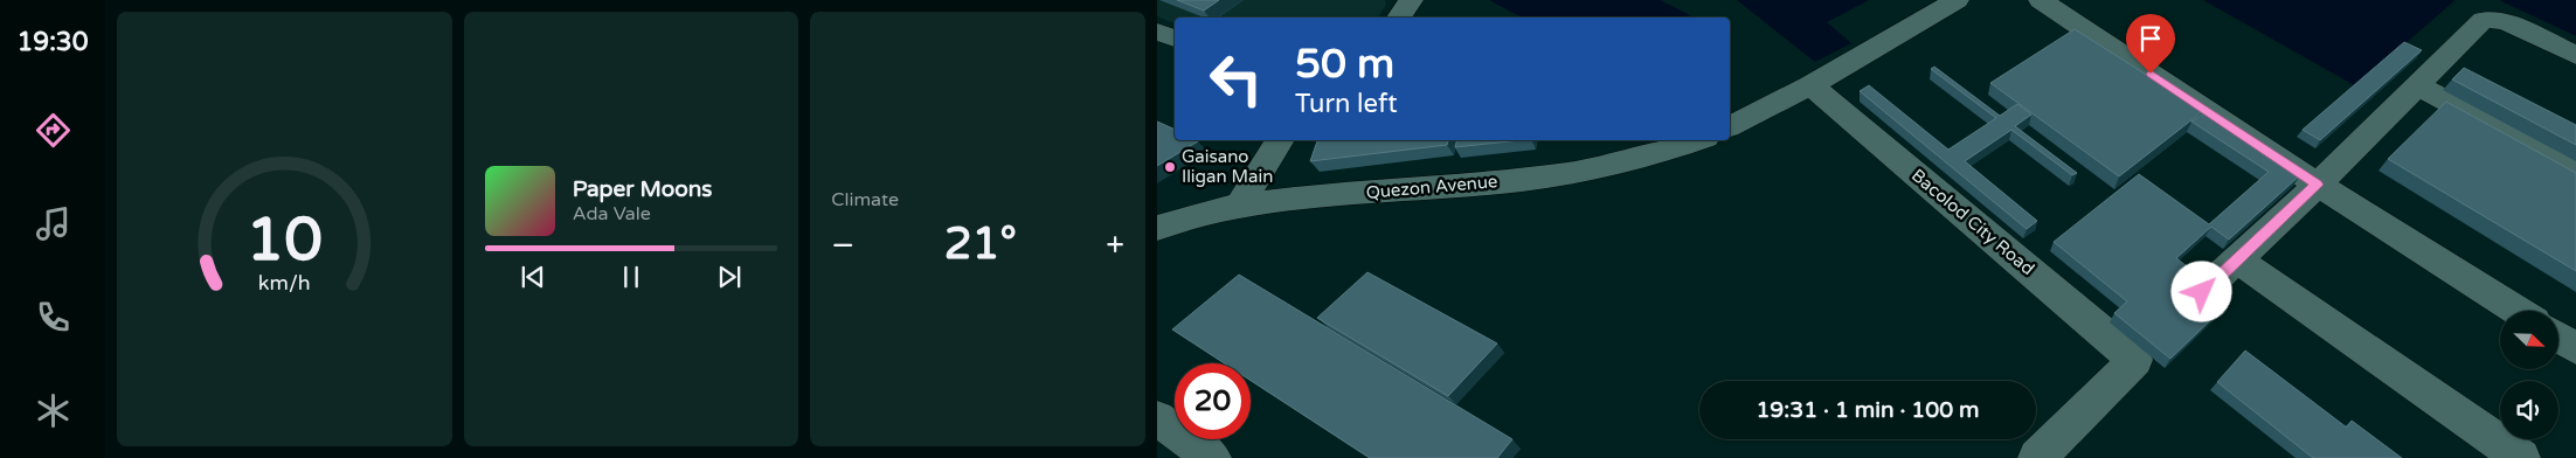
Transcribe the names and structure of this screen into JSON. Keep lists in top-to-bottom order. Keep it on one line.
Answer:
{"streets":{"street":["Quezon Avenue","Bacolod City Road"]},"places":["Gaisano Iligan Main"],"north":"bottom right","page":{"tabs":"19:30","tile":"Climate","turn":["50 m","Turn left"],"song":["Paper Moons","Ada Vale"],"heat":["−","21°","+"],"limit":"20","trip":"19:31 · 1 min · 100 m","gauge":["10","km/h"]}}
